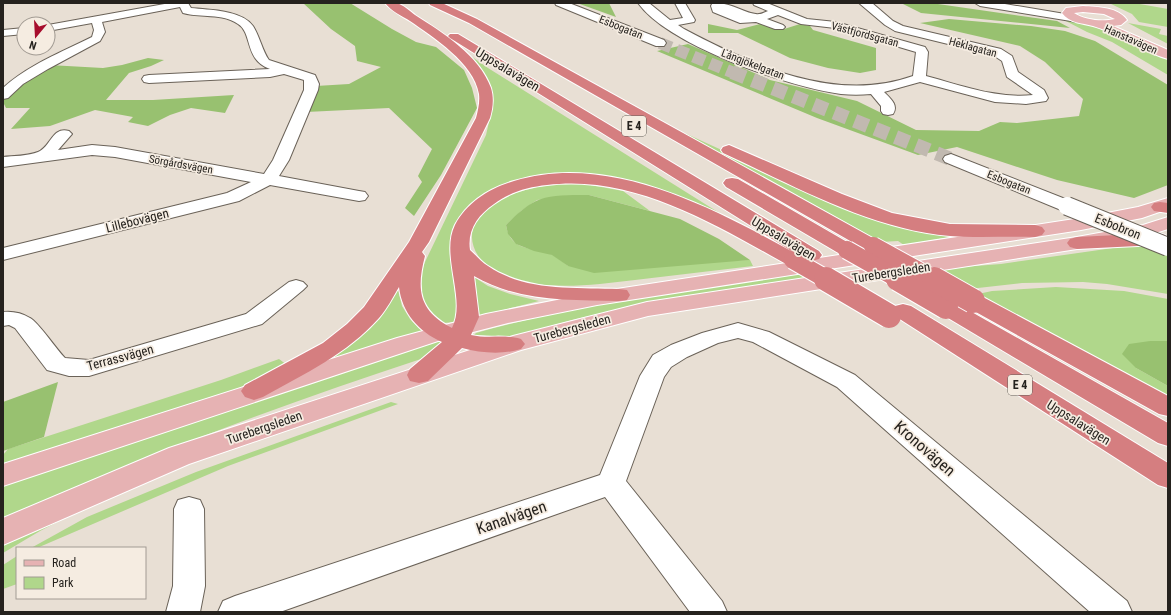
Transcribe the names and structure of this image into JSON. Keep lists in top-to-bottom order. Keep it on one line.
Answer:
{"streets":{"highway":["Uppsalavägen","E 4"],"main road":["Hanstavägen","Turebergsleden"],"street":["Esbogatan","Västfjordsgatan","Heklagatan","Långjökelgatan","Sörgårdsvägen","Lillebovägen","Esbobron","Terrassvägen","Kronovägen","Kanalvägen"]},"crossings":[["Esbogatan","Esbobron"],["Västfjordsgatan","Heklagatan"],["Västfjordsgatan","Långjökelgatan"],["Heklagatan","Långjökelgatan"],["Sörgårdsvägen","Lillebovägen"],["Kronovägen","Kanalvägen"]],"legend":["Road","Park"],"north":"bottom"}
